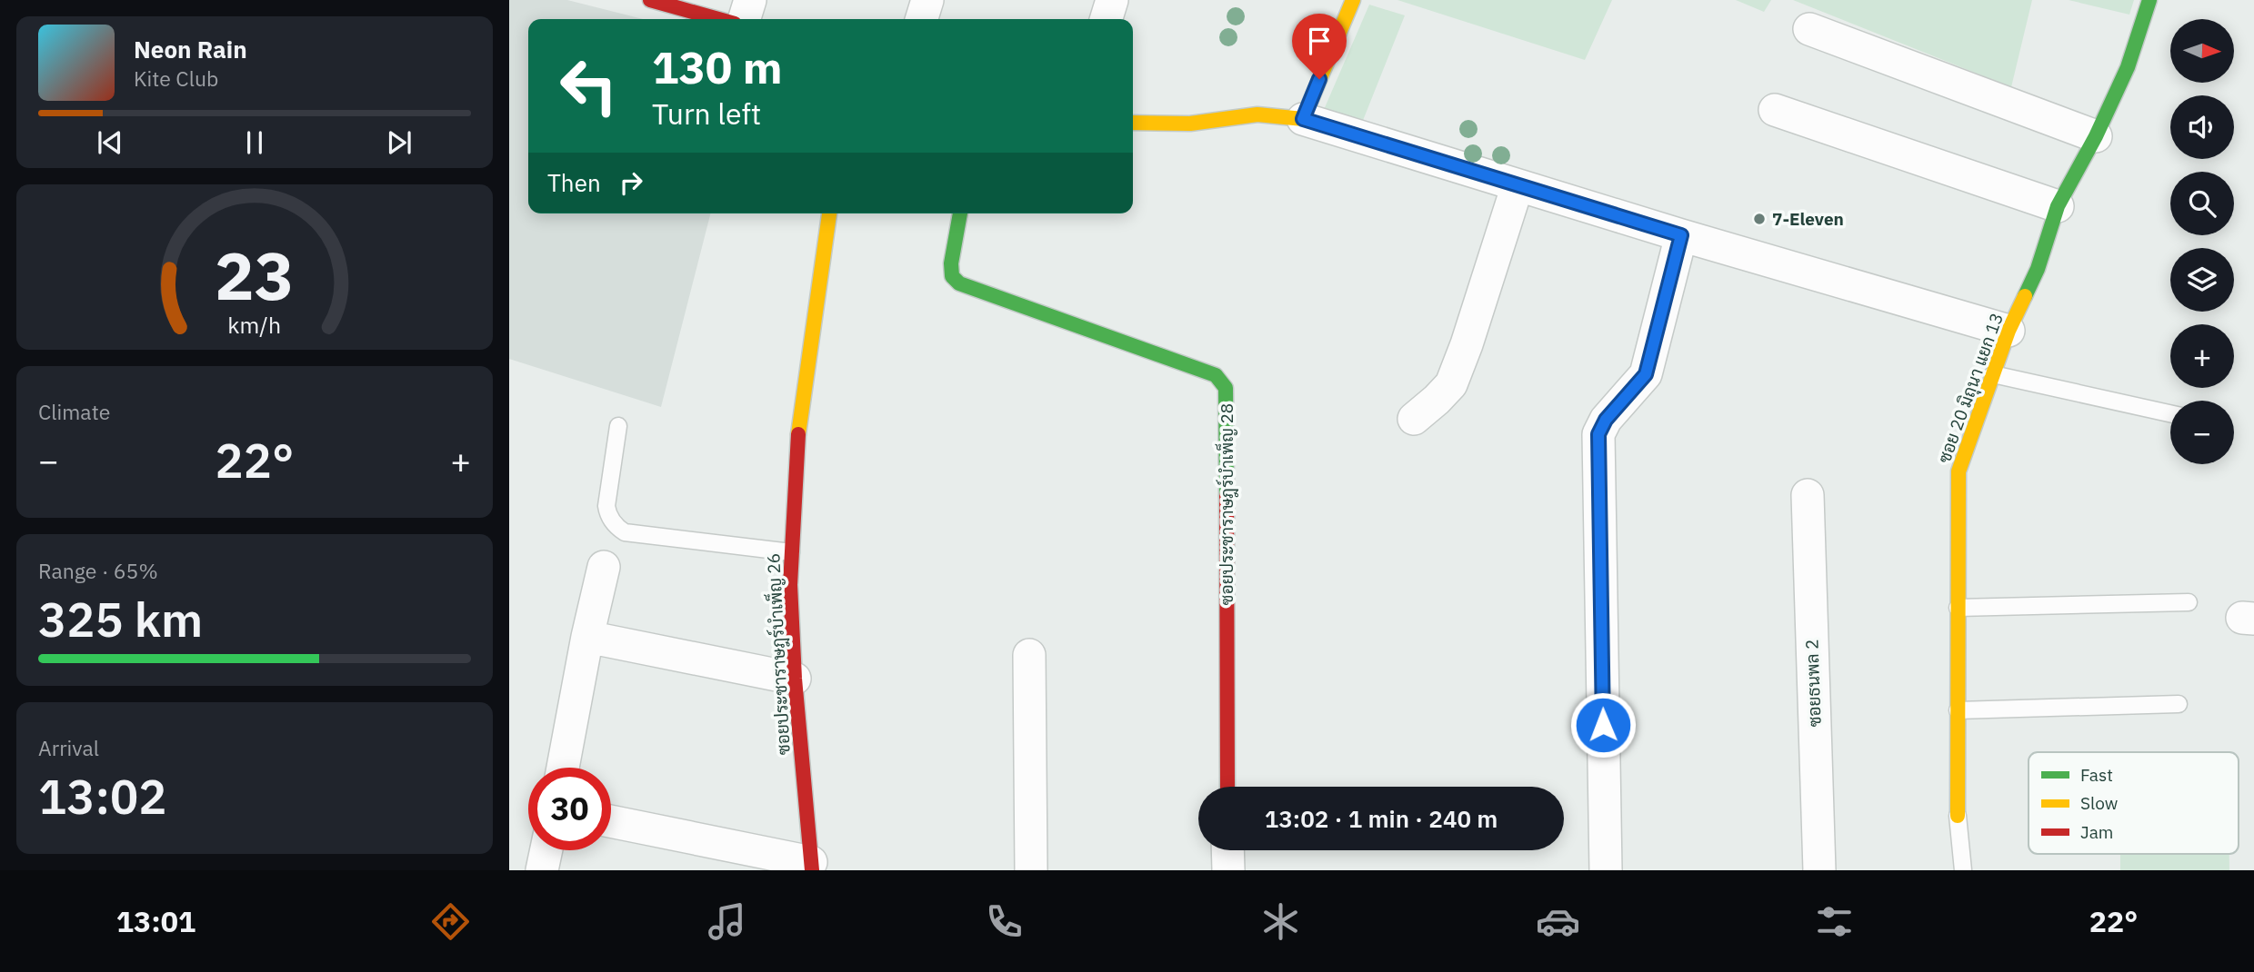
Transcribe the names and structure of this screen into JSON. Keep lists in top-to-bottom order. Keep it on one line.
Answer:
{"streets":{"street":["ซอย 20 มิถุนา แยก 13","ซอยประชาราษฎร์บำเพ็ญ 28","ซอยประชาราษฎร์บำเพ็ญ 26","ซอยธนพล 2"]},"places":["7-Eleven"],"legend":["Fast","Slow","Jam"],"north":"right","page":{"map_buttons":["+","−"],"turn":["130 m","Turn left"],"song":["Neon Rain","Kite Club"],"then":"Then","tile":["Climate",["Range · 65%","325 km"],["Arrival","13:02"]],"heat":["−","22°","+"],"limit":"30","trip":"13:02 · 1 min · 240 m","tabs":["13:01","22°"],"gauge":["23","km/h"]}}
